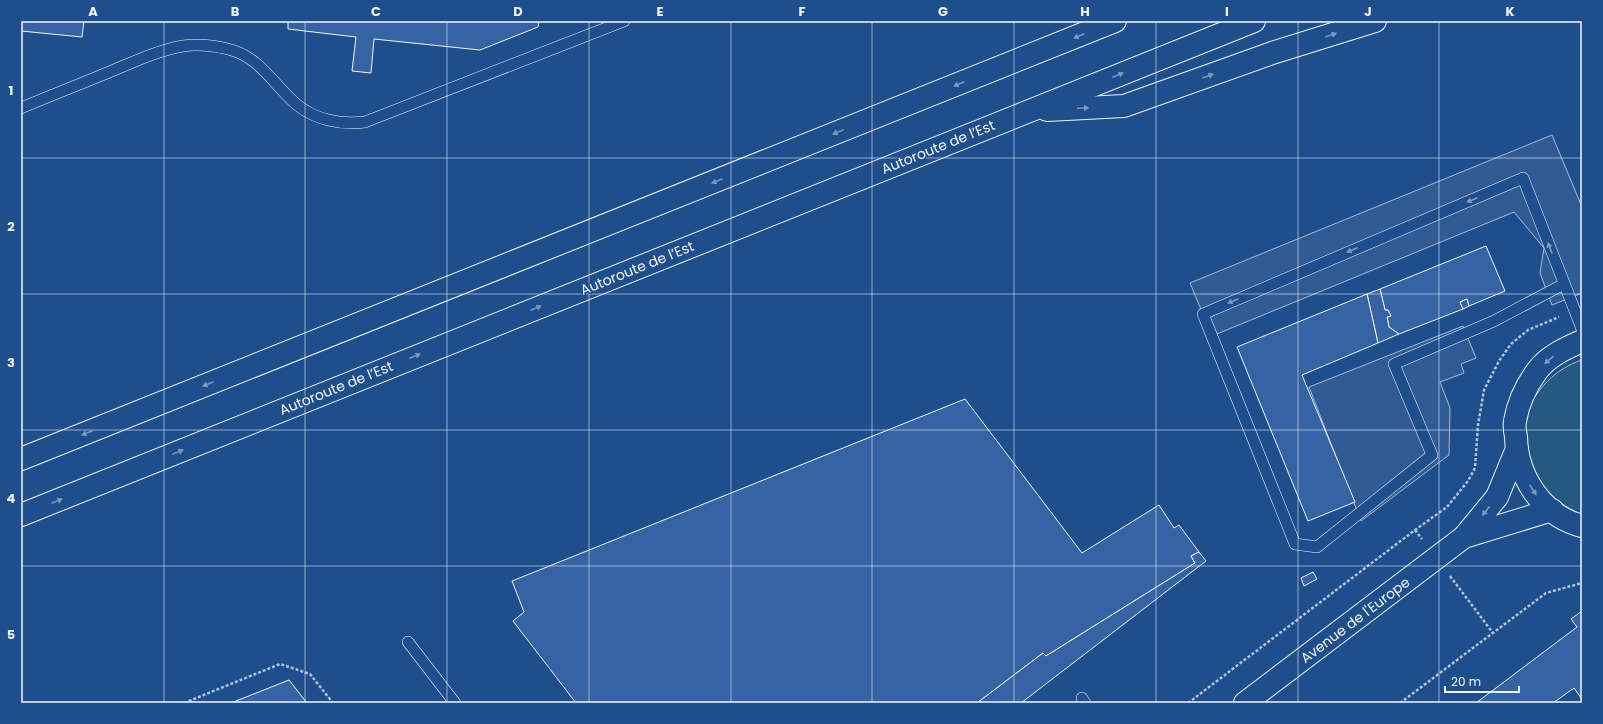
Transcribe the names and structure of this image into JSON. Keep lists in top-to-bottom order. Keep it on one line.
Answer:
{"streets":{"main road":["Autoroute de l’Est","Avenue de l'Europe"]},"scale_bar":"20 m","grid":{"columns":["A","B","C","D","E","F","G","H","I","J","K"],"rows":["1","2","3","4","5"]}}
